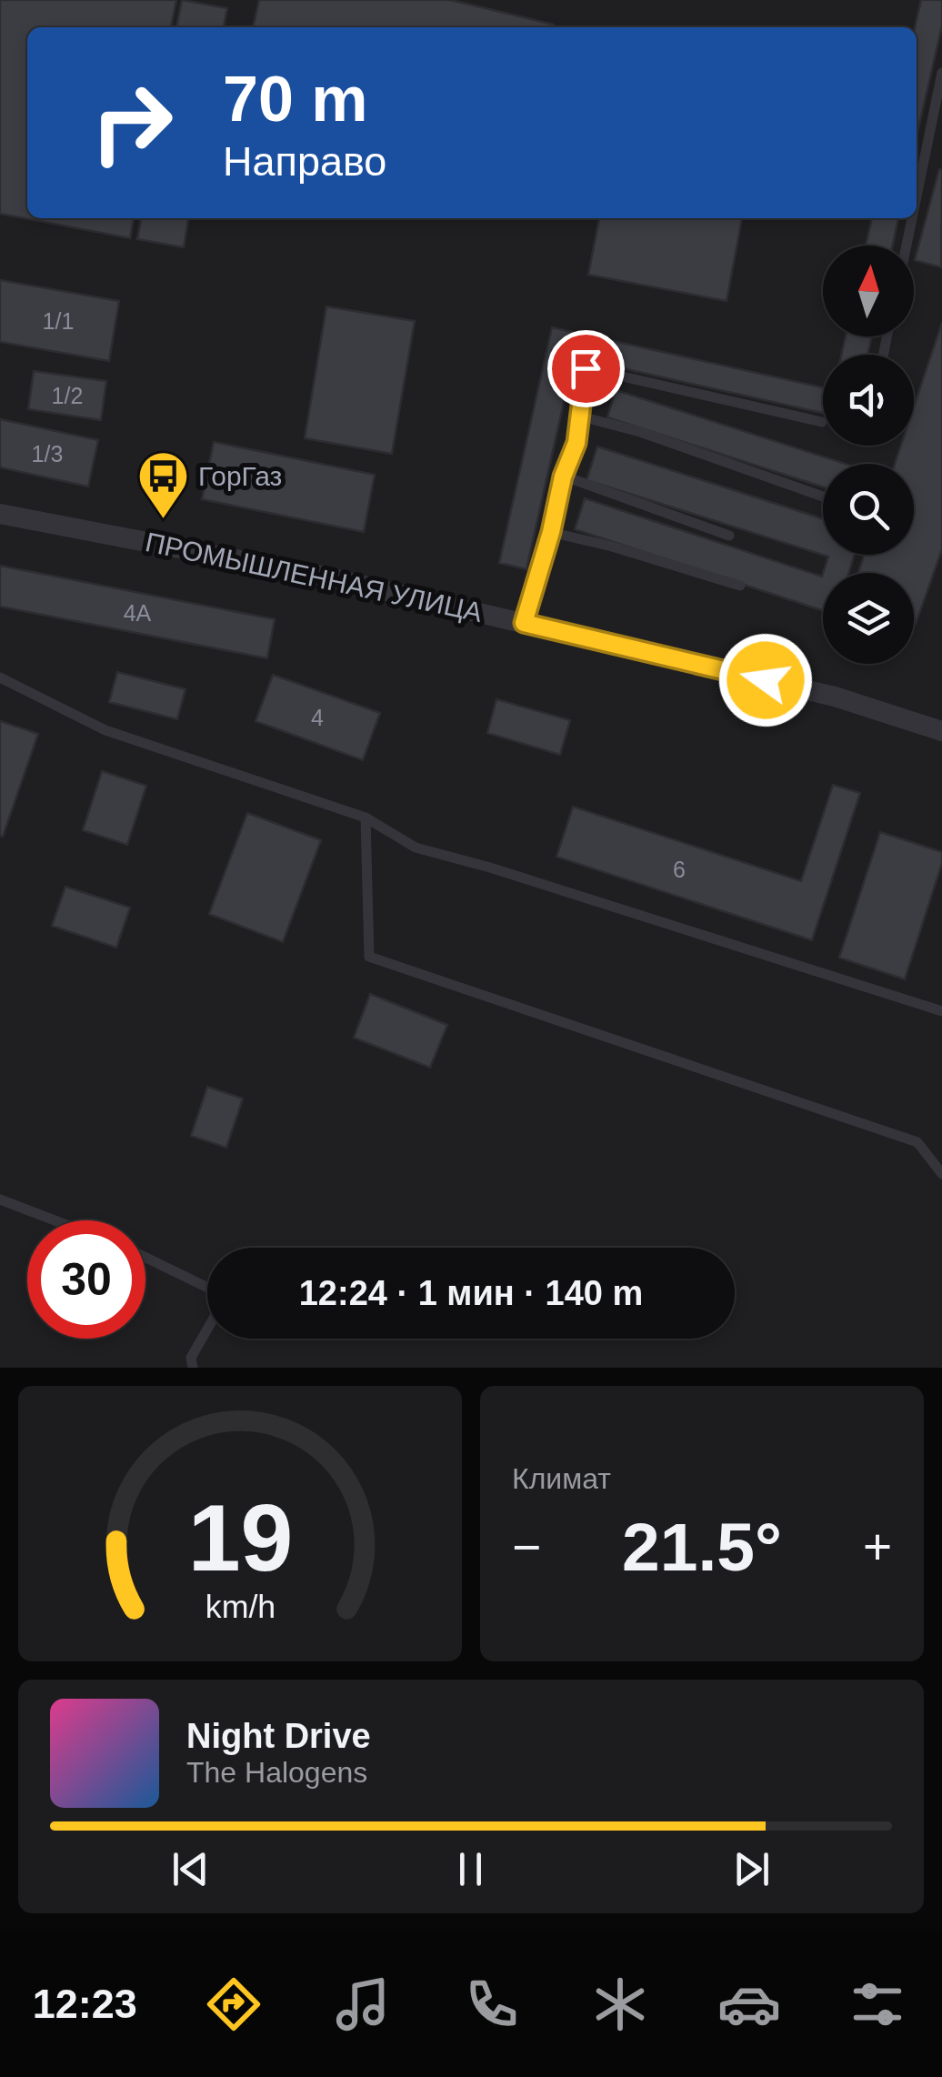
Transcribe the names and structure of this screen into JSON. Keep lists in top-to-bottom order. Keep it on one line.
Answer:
{"streets":{"street":["ПРОМЫШЛЕННАЯ УЛИЦА"]},"places":{"bus stop":["ГорГаз"]},"house_numbers":["1/1","1/2","1/3","4А","4","6"],"north":"top","page":{"turn":["70 m","Направо"],"limit":"30","trip":"12:24 · 1 мин · 140 m","tile":"Климат","heat":["−","21.5°","+"],"song":["Night Drive","The Halogens"],"tabs":"12:23","gauge":["19","km/h"]}}
